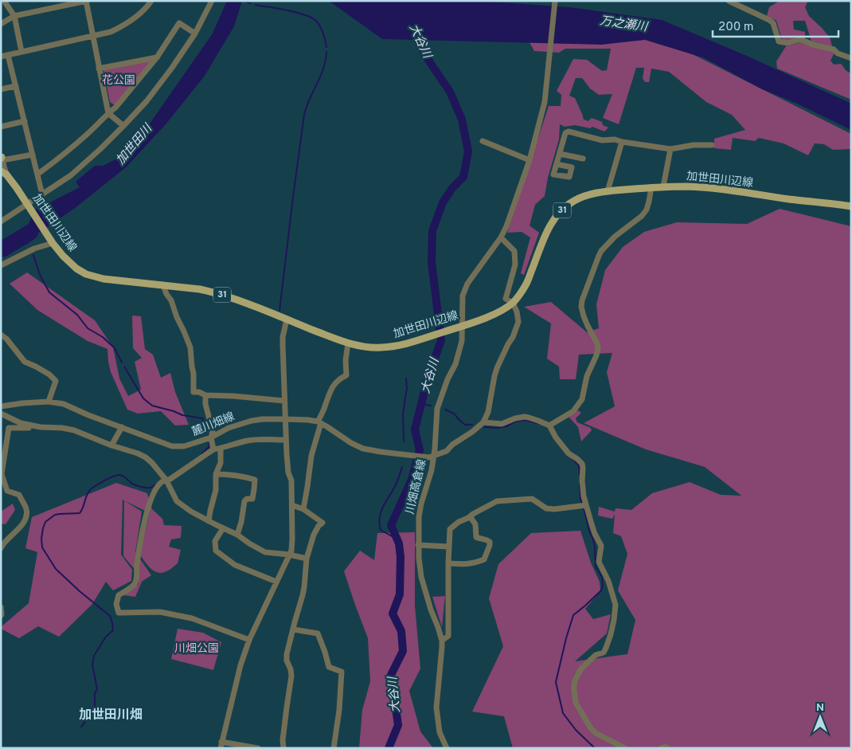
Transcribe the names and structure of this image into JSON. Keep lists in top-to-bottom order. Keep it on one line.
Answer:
{"streets":{"main road":["加世田川辺線","31"],"street":["麓川畑線","川畑高倉線"]},"crossings":[["加世田川辺線","川畑高倉線"],["麓川畑線","川畑高倉線"]],"districts":["加世田川畑"],"water":["万之瀬川","大谷川","加世田川"],"parks":["花公園","川畑公園"],"scale_bar":"200 m","north":"top"}
